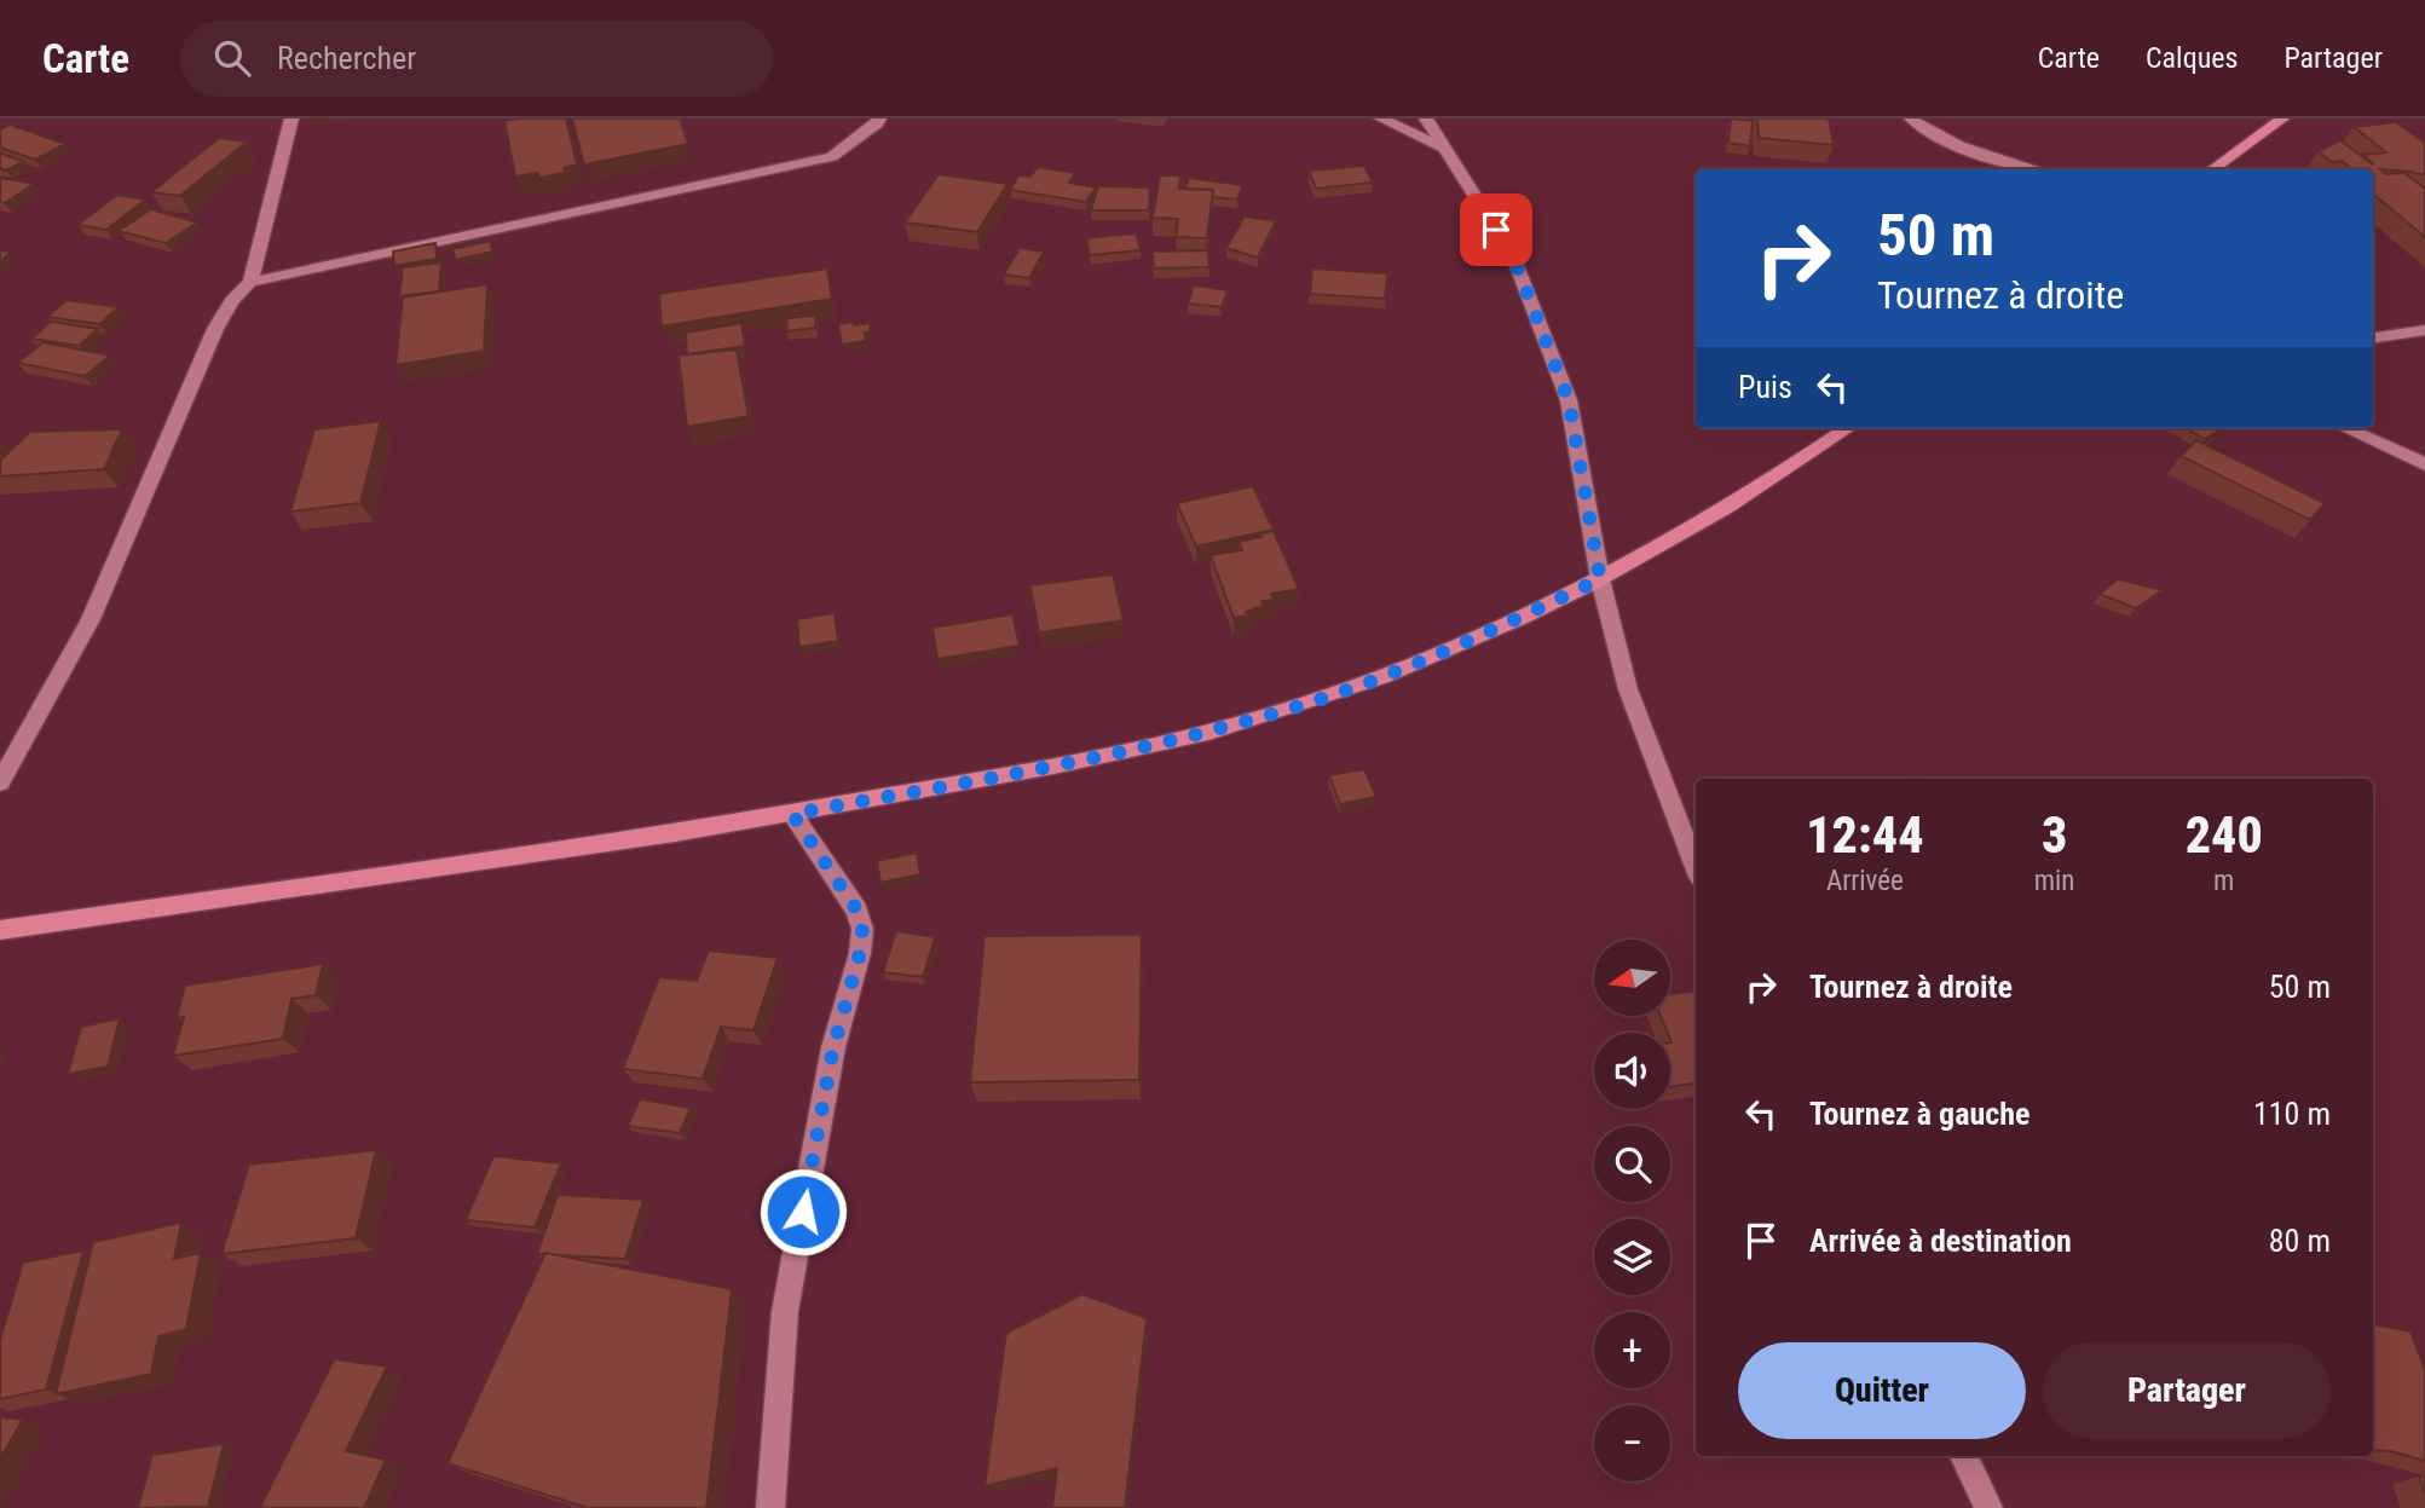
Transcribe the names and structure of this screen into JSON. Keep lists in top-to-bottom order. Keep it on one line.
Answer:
{"north":"left","page":{"header":"Carte","search":"Rechercher","nav":["Carte","Calques","Partager"],"turn":["50 m","Tournez à droite"],"then":"Puis","eta":["12:44","Arrivée","3","min","240","m"],"list":[{"name":"Tournez à droite","value":"50 m"},{"name":"Tournez à gauche","value":"110 m"},{"name":"Arrivée à destination","value":"80 m"}],"map_buttons":["+","−"],"buttons":["Quitter","Partager"]}}
